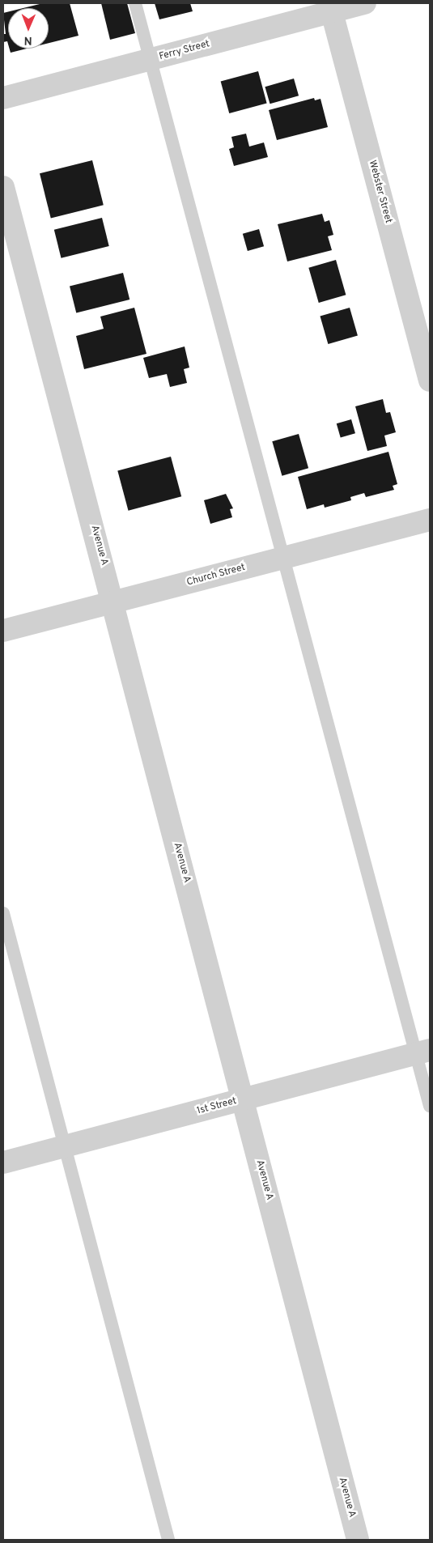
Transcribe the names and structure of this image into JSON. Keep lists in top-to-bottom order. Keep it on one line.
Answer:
{"streets":{"street":["Ferry Street","Webster Street","Avenue A","Church Street","1st Street"]},"crossings":[["Ferry Street","Webster Street"],["Avenue A","Church Street"],["Avenue A","1st Street"]],"north":"bottom"}
